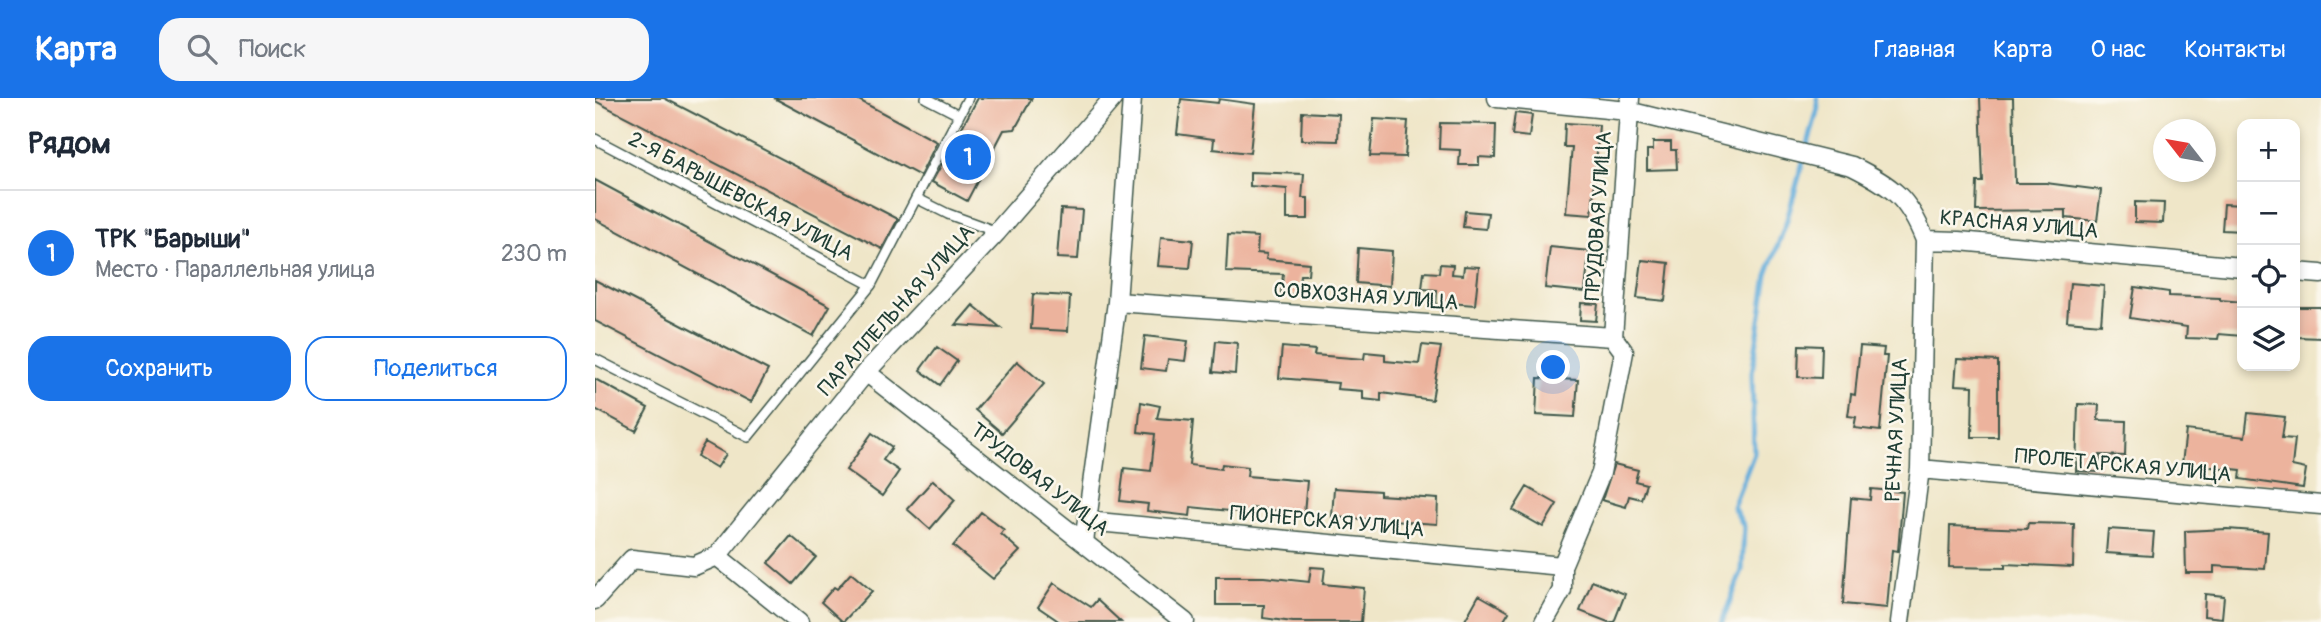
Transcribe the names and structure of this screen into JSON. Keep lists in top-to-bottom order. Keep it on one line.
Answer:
{"streets":{"street":["ПРУДОВАЯ УЛИЦА","КРАСНАЯ УЛИЦА","СОВХОЗНАЯ УЛИЦА","ПАРАЛЛЕЛЬНАЯ УЛИЦА","РЕЧНАЯ УЛИЦА","ПРОЛЕТАРСКАЯ УЛИЦА","ТРУДОВАЯ УЛИЦА","ПИОНЕРСКАЯ УЛИЦА"],"lane":["2-Я БАРЫШЕВСКАЯ УЛИЦА"]},"crossings":[["ПРУДОВАЯ УЛИЦА","КРАСНАЯ УЛИЦА"],["ПРУДОВАЯ УЛИЦА","СОВХОЗНАЯ УЛИЦА"],["ПРУДОВАЯ УЛИЦА","ПИОНЕРСКАЯ УЛИЦА"],["КРАСНАЯ УЛИЦА","РЕЧНАЯ УЛИЦА"],["ПАРАЛЛЕЛЬНАЯ УЛИЦА","ТРУДОВАЯ УЛИЦА"],["РЕЧНАЯ УЛИЦА","ПРОЛЕТАРСКАЯ УЛИЦА"]],"north":"top left","page":{"header":"Карта","search":"Поиск","nav":["Главная","Карта","О нас","Контакты"],"heading":"Рядом","map_buttons":["+","−"],"pins":"1","list":[{"mark":"1","name":"ТРК \"Барыши\"","note":"Место · Параллельная улица","value":"230 m"}],"buttons":["Сохранить","Поделиться"]}}
